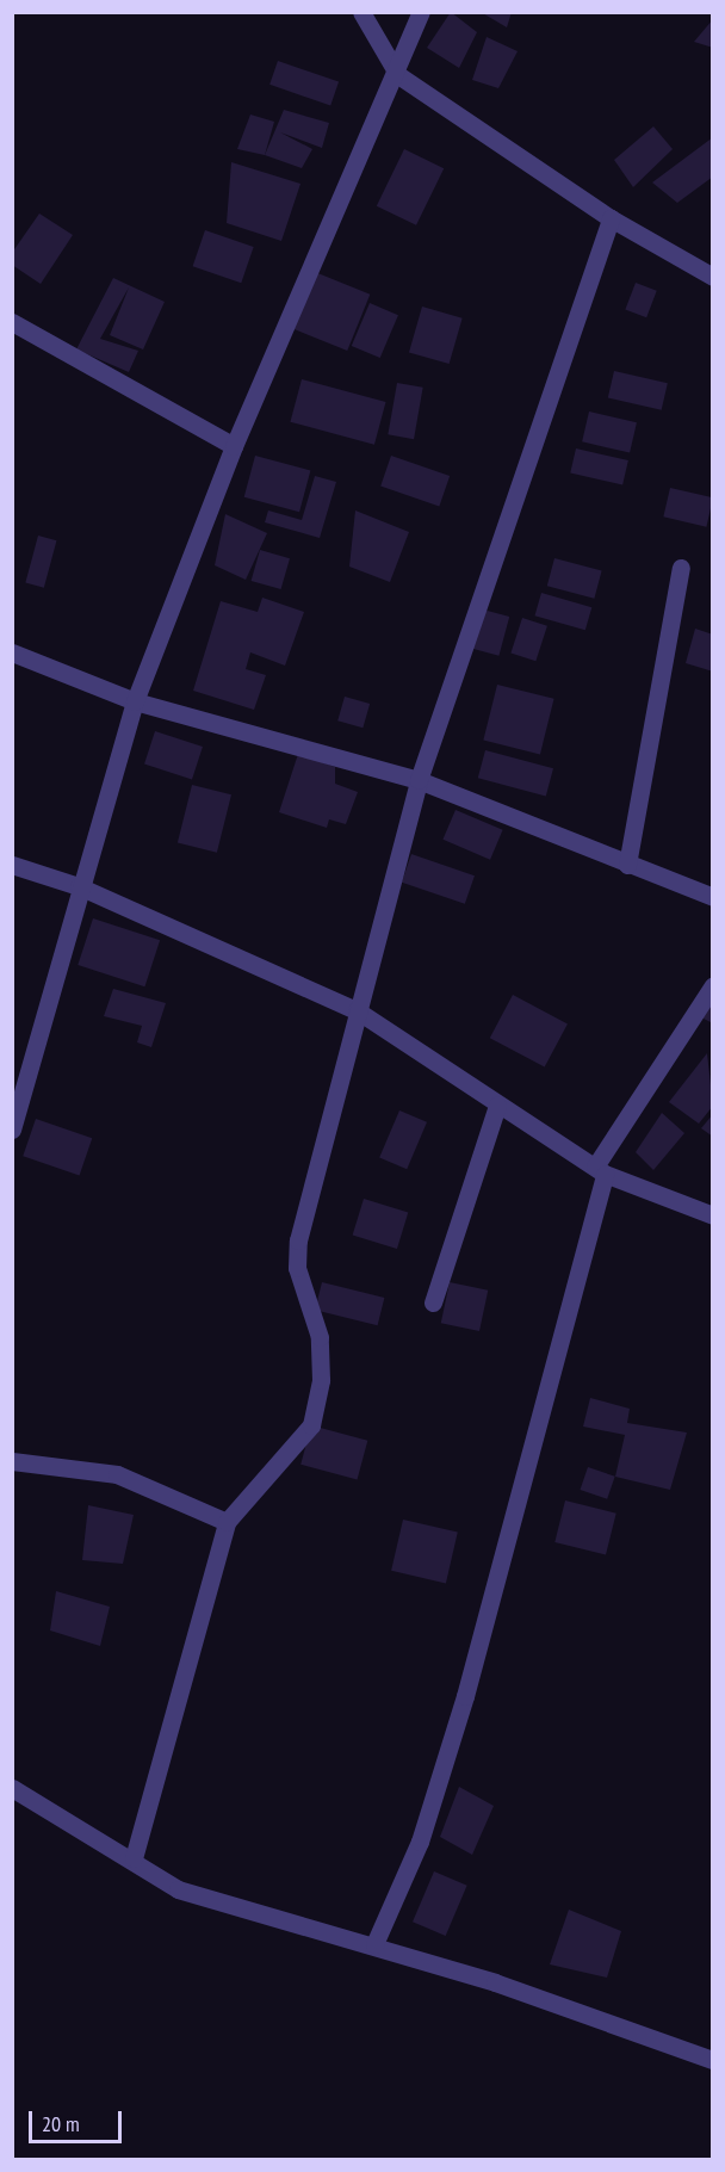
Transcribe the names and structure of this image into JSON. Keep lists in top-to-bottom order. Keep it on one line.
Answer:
{"scale_bar":"20 m"}
